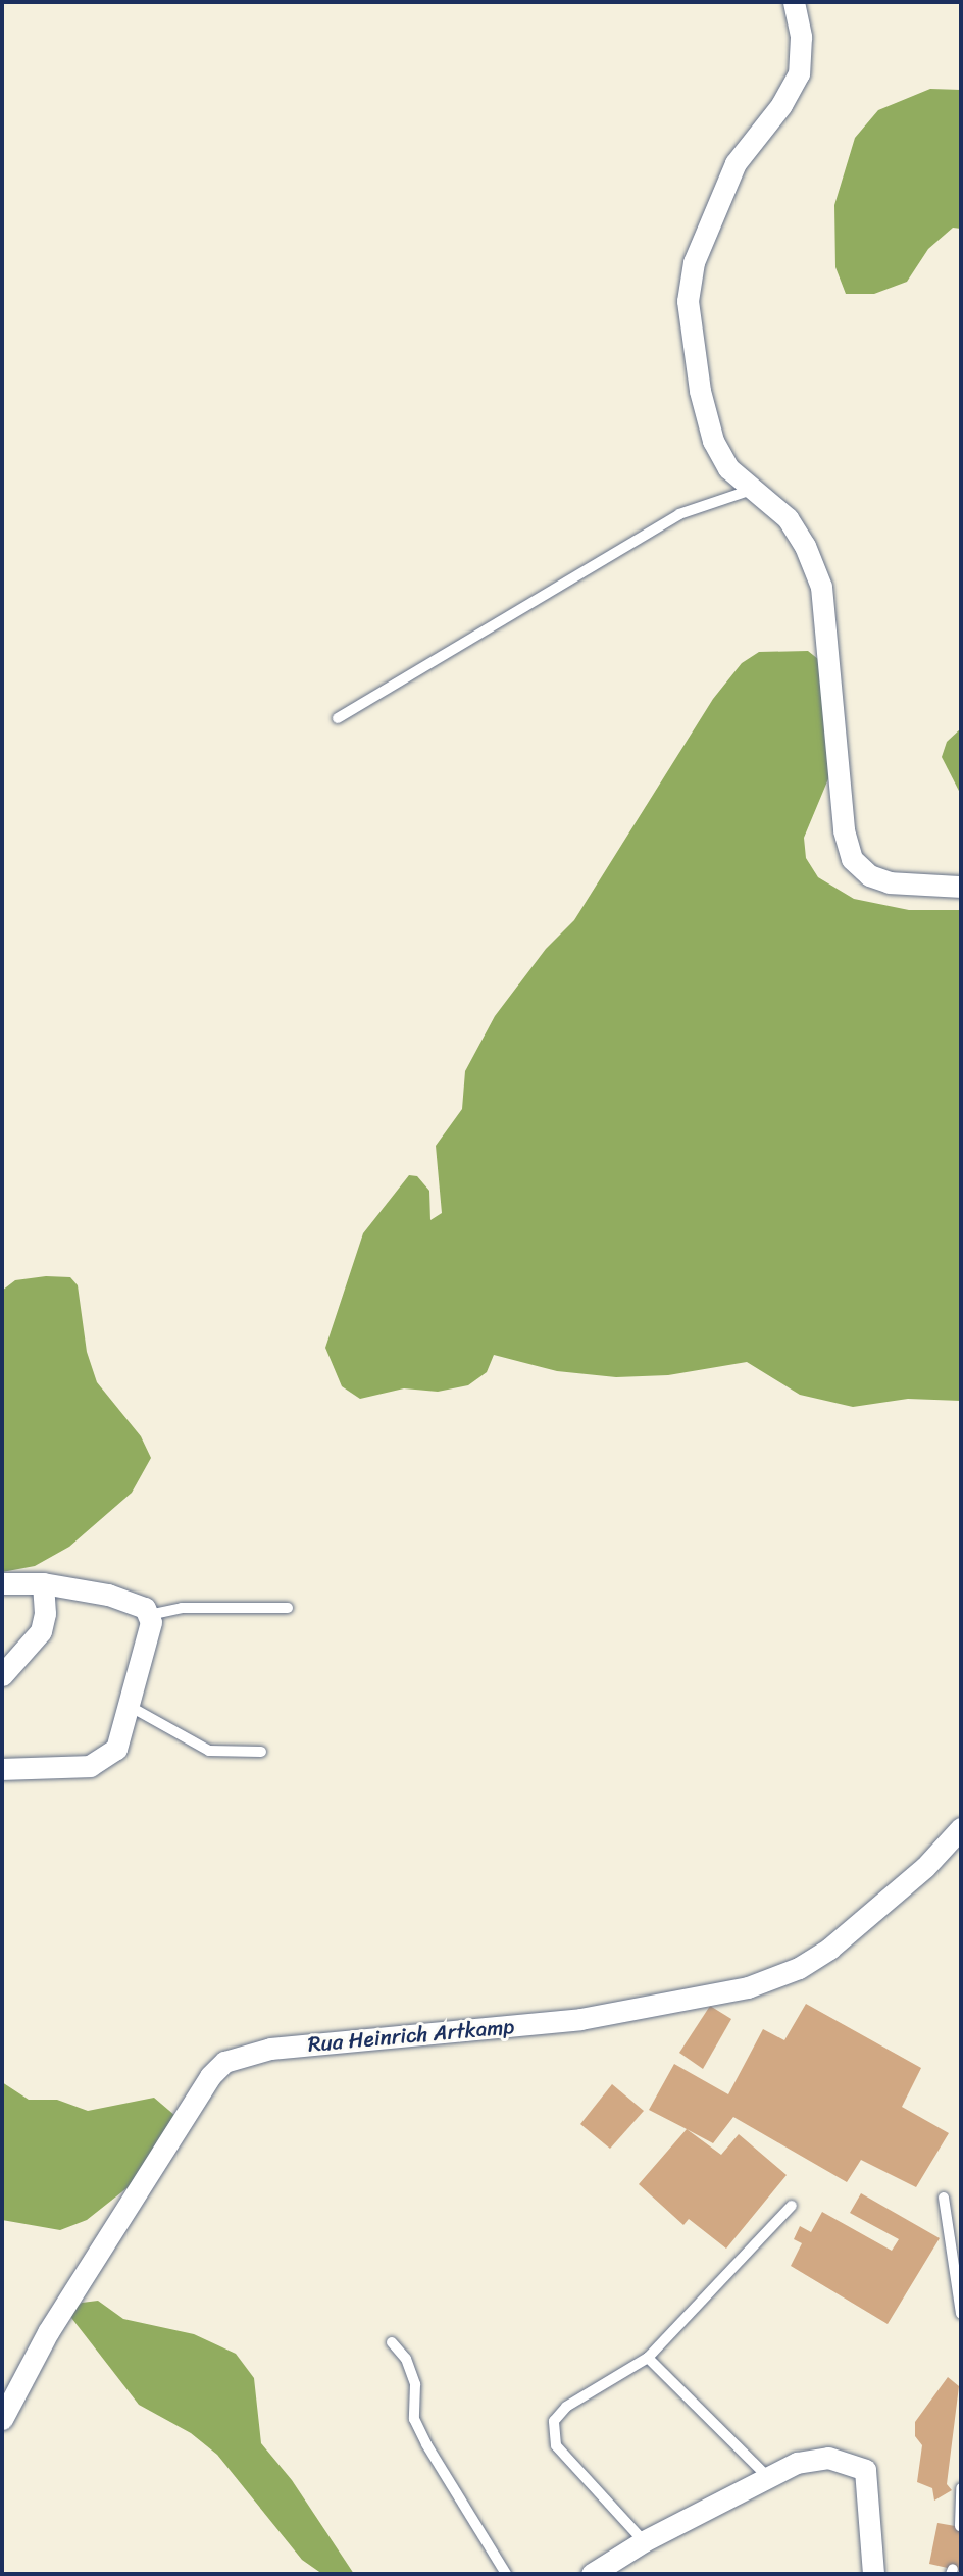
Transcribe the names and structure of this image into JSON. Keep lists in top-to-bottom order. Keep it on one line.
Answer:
{"streets":{"street":["Rua Heinrich Artkamp"]}}
